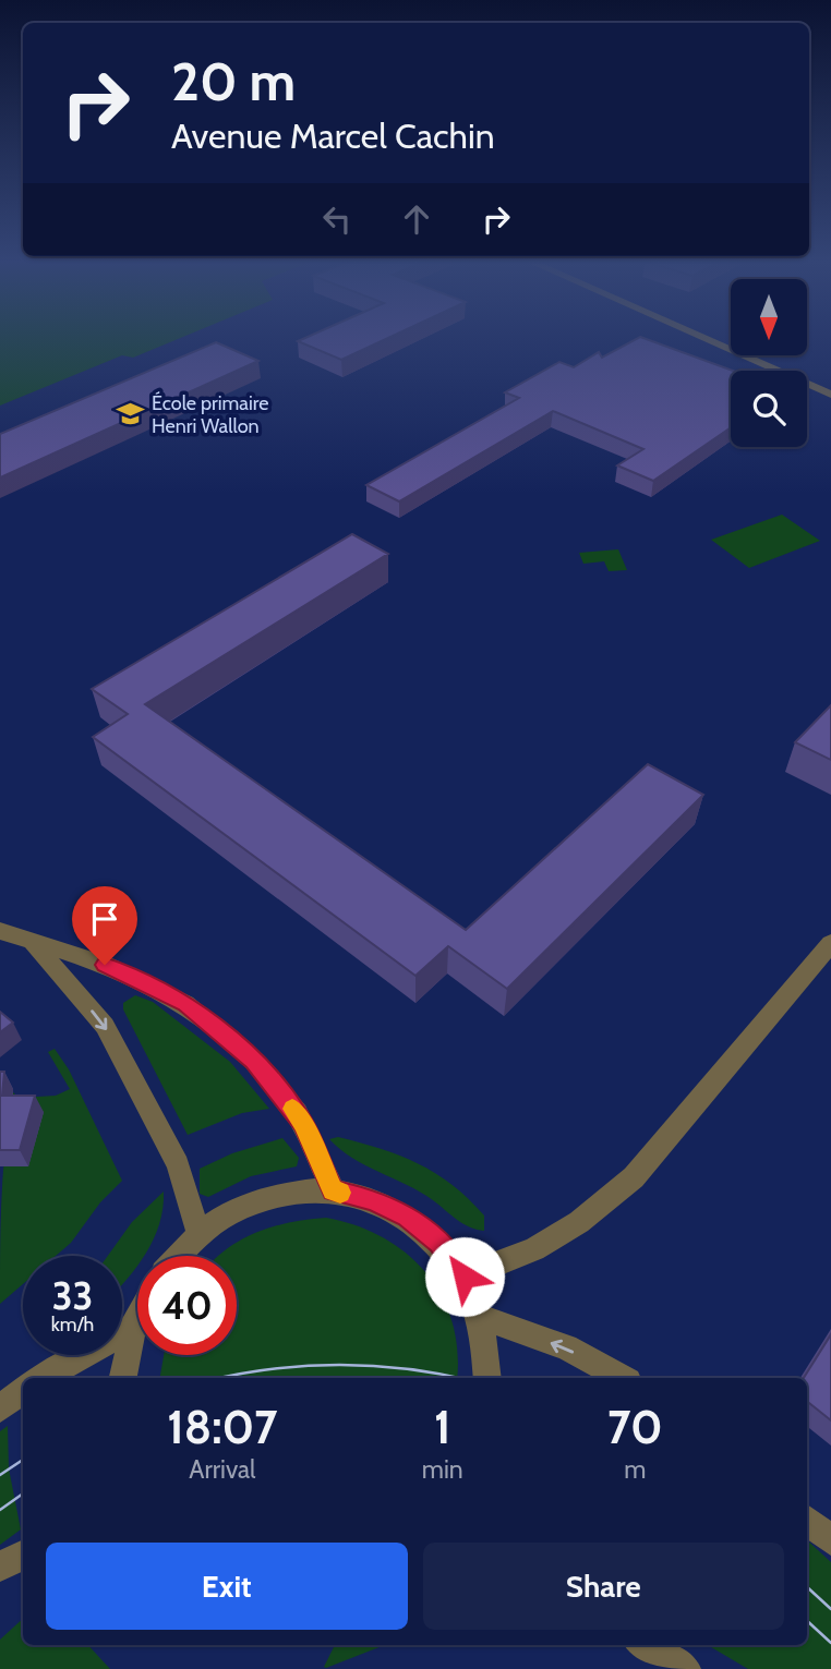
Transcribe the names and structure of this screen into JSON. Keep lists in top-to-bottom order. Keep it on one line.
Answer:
{"places":{"school or university":["École primaire Henri Wallon"]},"north":"bottom","page":{"turn":["20 m","Avenue Marcel Cachin"],"speed":"33 km/h","limit":"40","eta":["18:07","Arrival","1","min","70","m"],"buttons":["Exit","Share"]}}
